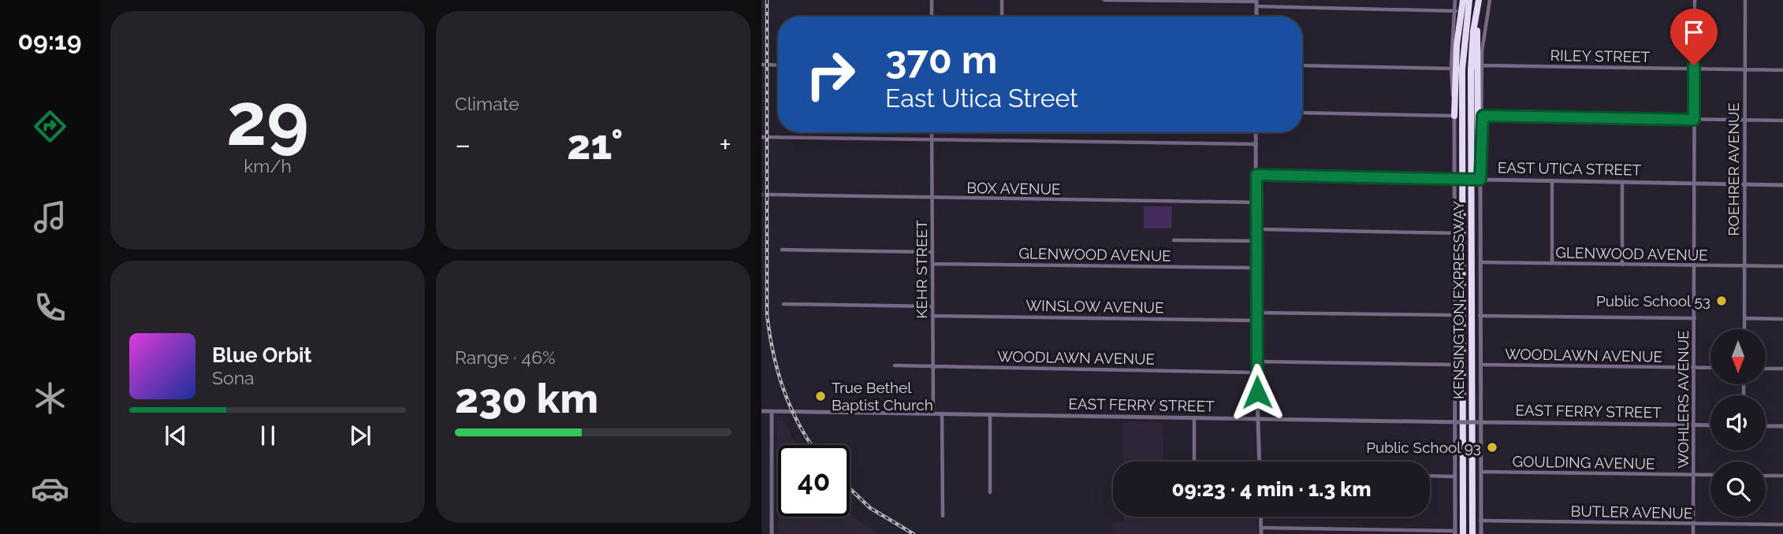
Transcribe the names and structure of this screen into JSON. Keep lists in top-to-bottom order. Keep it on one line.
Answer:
{"streets":{"highway":["KENSINGTON EXPRESSWAY"],"street":["RILEY STREET","EAST UTICA STREET","ROEHRER AVENUE","BOX AVENUE","GLENWOOD AVENUE","KEHR STREET","WINSLOW AVENUE","WOODLAWN AVENUE","WOHLERS AVENUE","EAST FERRY STREET","GOULDING AVENUE","BUTLER AVENUE"]},"crossings":[["RILEY STREET","ROEHRER AVENUE"],["RILEY STREET","WOHLERS AVENUE"],["EAST UTICA STREET","ROEHRER AVENUE"],["EAST UTICA STREET","WOHLERS AVENUE"],["ROEHRER AVENUE","GLENWOOD AVENUE"],["BOX AVENUE","KEHR STREET"],["GLENWOOD AVENUE","KEHR STREET"],["GLENWOOD AVENUE","WOHLERS AVENUE"],["KEHR STREET","WINSLOW AVENUE"],["KEHR STREET","WOODLAWN AVENUE"],["KEHR STREET","EAST FERRY STREET"],["WOODLAWN AVENUE","WOHLERS AVENUE"],["WOHLERS AVENUE","EAST FERRY STREET"],["WOHLERS AVENUE","GOULDING AVENUE"],["WOHLERS AVENUE","BUTLER AVENUE"]],"places":["Public School 53","True Bethel Baptist Church","Public School 93"],"north":"bottom","page":{"tabs":"09:19","tile":[["29","km/h"],"Climate",["Range · 46%","230 km"]],"turn":["370 m","East Utica Street"],"heat":["−","21°","+"],"song":["Blue Orbit","Sona"],"limit":"40","trip":"09:23 · 4 min · 1.3 km"}}
